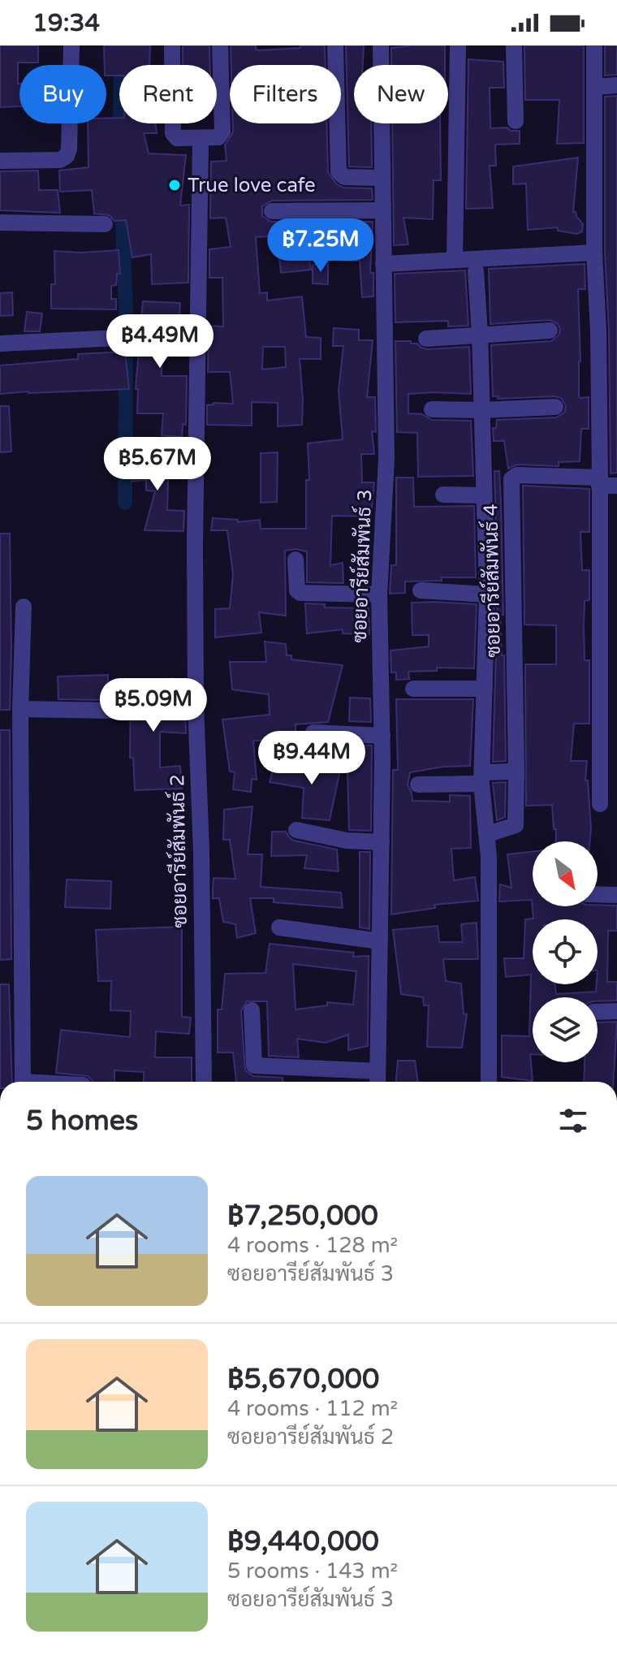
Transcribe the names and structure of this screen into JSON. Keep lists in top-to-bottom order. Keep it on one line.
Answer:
{"streets":{"street":["ซอยอารีย์สัมพันธ์ 3","ซอยอารีย์สัมพันธ์ 4","ซอยอารีย์สัมพันธ์ 2"]},"places":["True love cafe"],"north":"bottom right","page":{"status":"19:34","chip":["Buy","Rent","Filters","New"],"price":["฿7.25M","฿4.49M","฿5.67M","฿5.09M","฿9.44M"],"heading":"5 homes","list":[{"name":"฿7,250,000","note":"4 rooms · 128 m² · ซอยอารีย์สัมพันธ์ 3"},{"name":"฿5,670,000","note":"4 rooms · 112 m² · ซอยอารีย์สัมพันธ์ 2"},{"name":"฿9,440,000","note":"5 rooms · 143 m² · ซอยอารีย์สัมพันธ์ 3"}]}}
